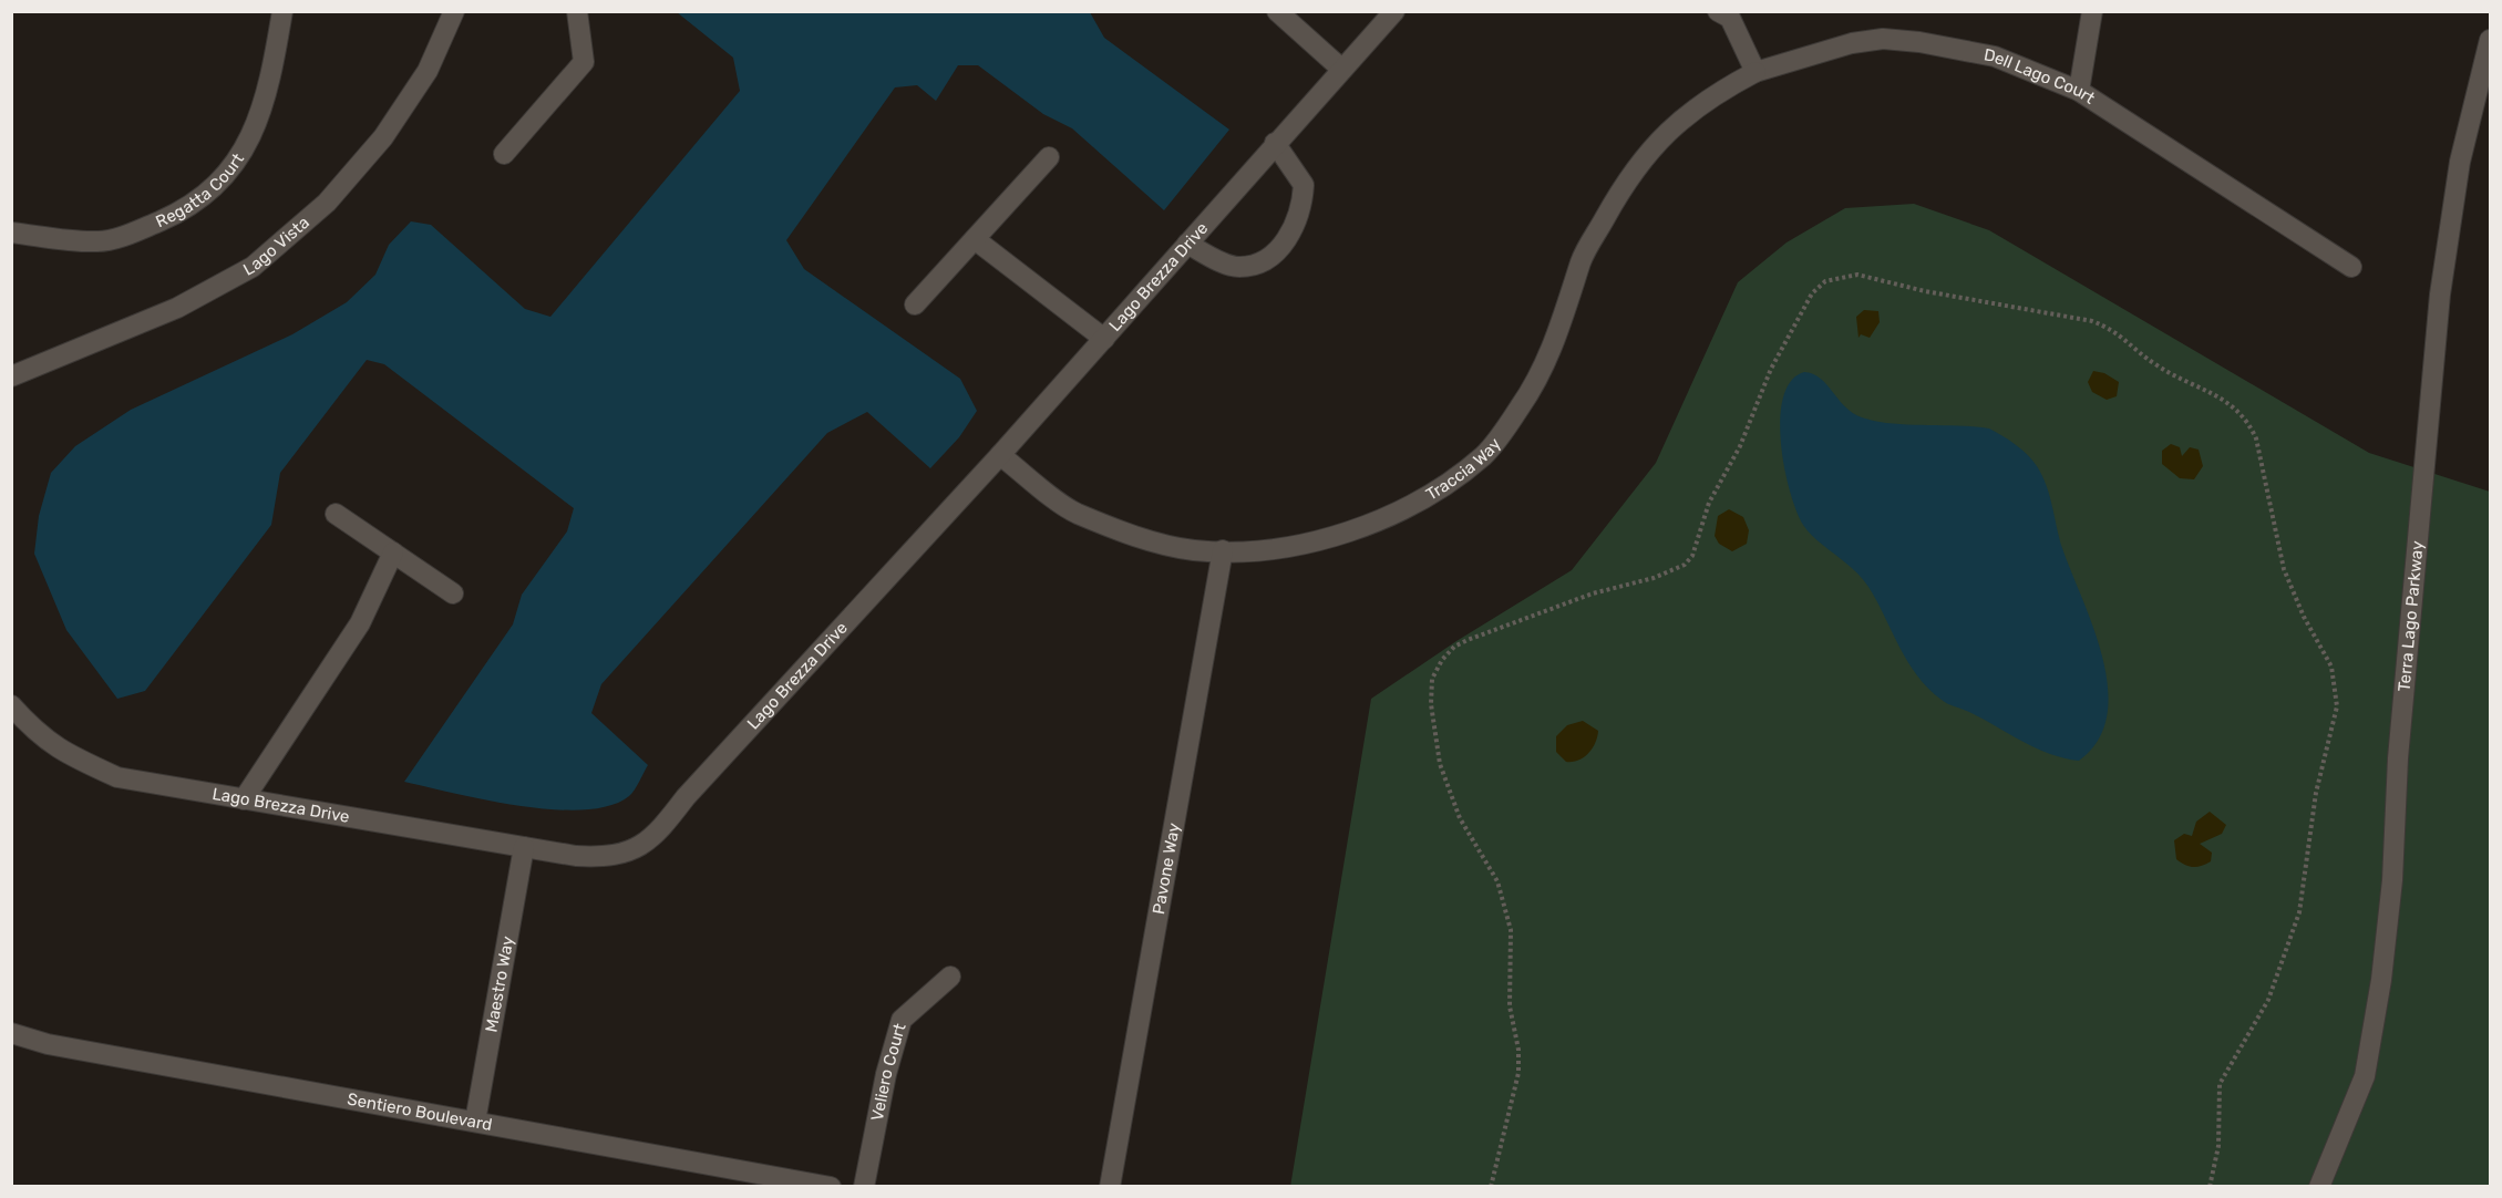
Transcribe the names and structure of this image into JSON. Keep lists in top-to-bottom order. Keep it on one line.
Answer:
{"streets":{"street":["Dell Lago Court","Regatta Court","Lago Vista","Lago Brezza Drive","Traccia Way","Terra Lago Parkway","Pavone Way","Maestro Way","Veliero Court","Sentiero Boulevard"]},"crossings":[["Dell Lago Court","Traccia Way"],["Lago Brezza Drive","Traccia Way"],["Lago Brezza Drive","Maestro Way"],["Traccia Way","Pavone Way"],["Maestro Way","Sentiero Boulevard"]]}
